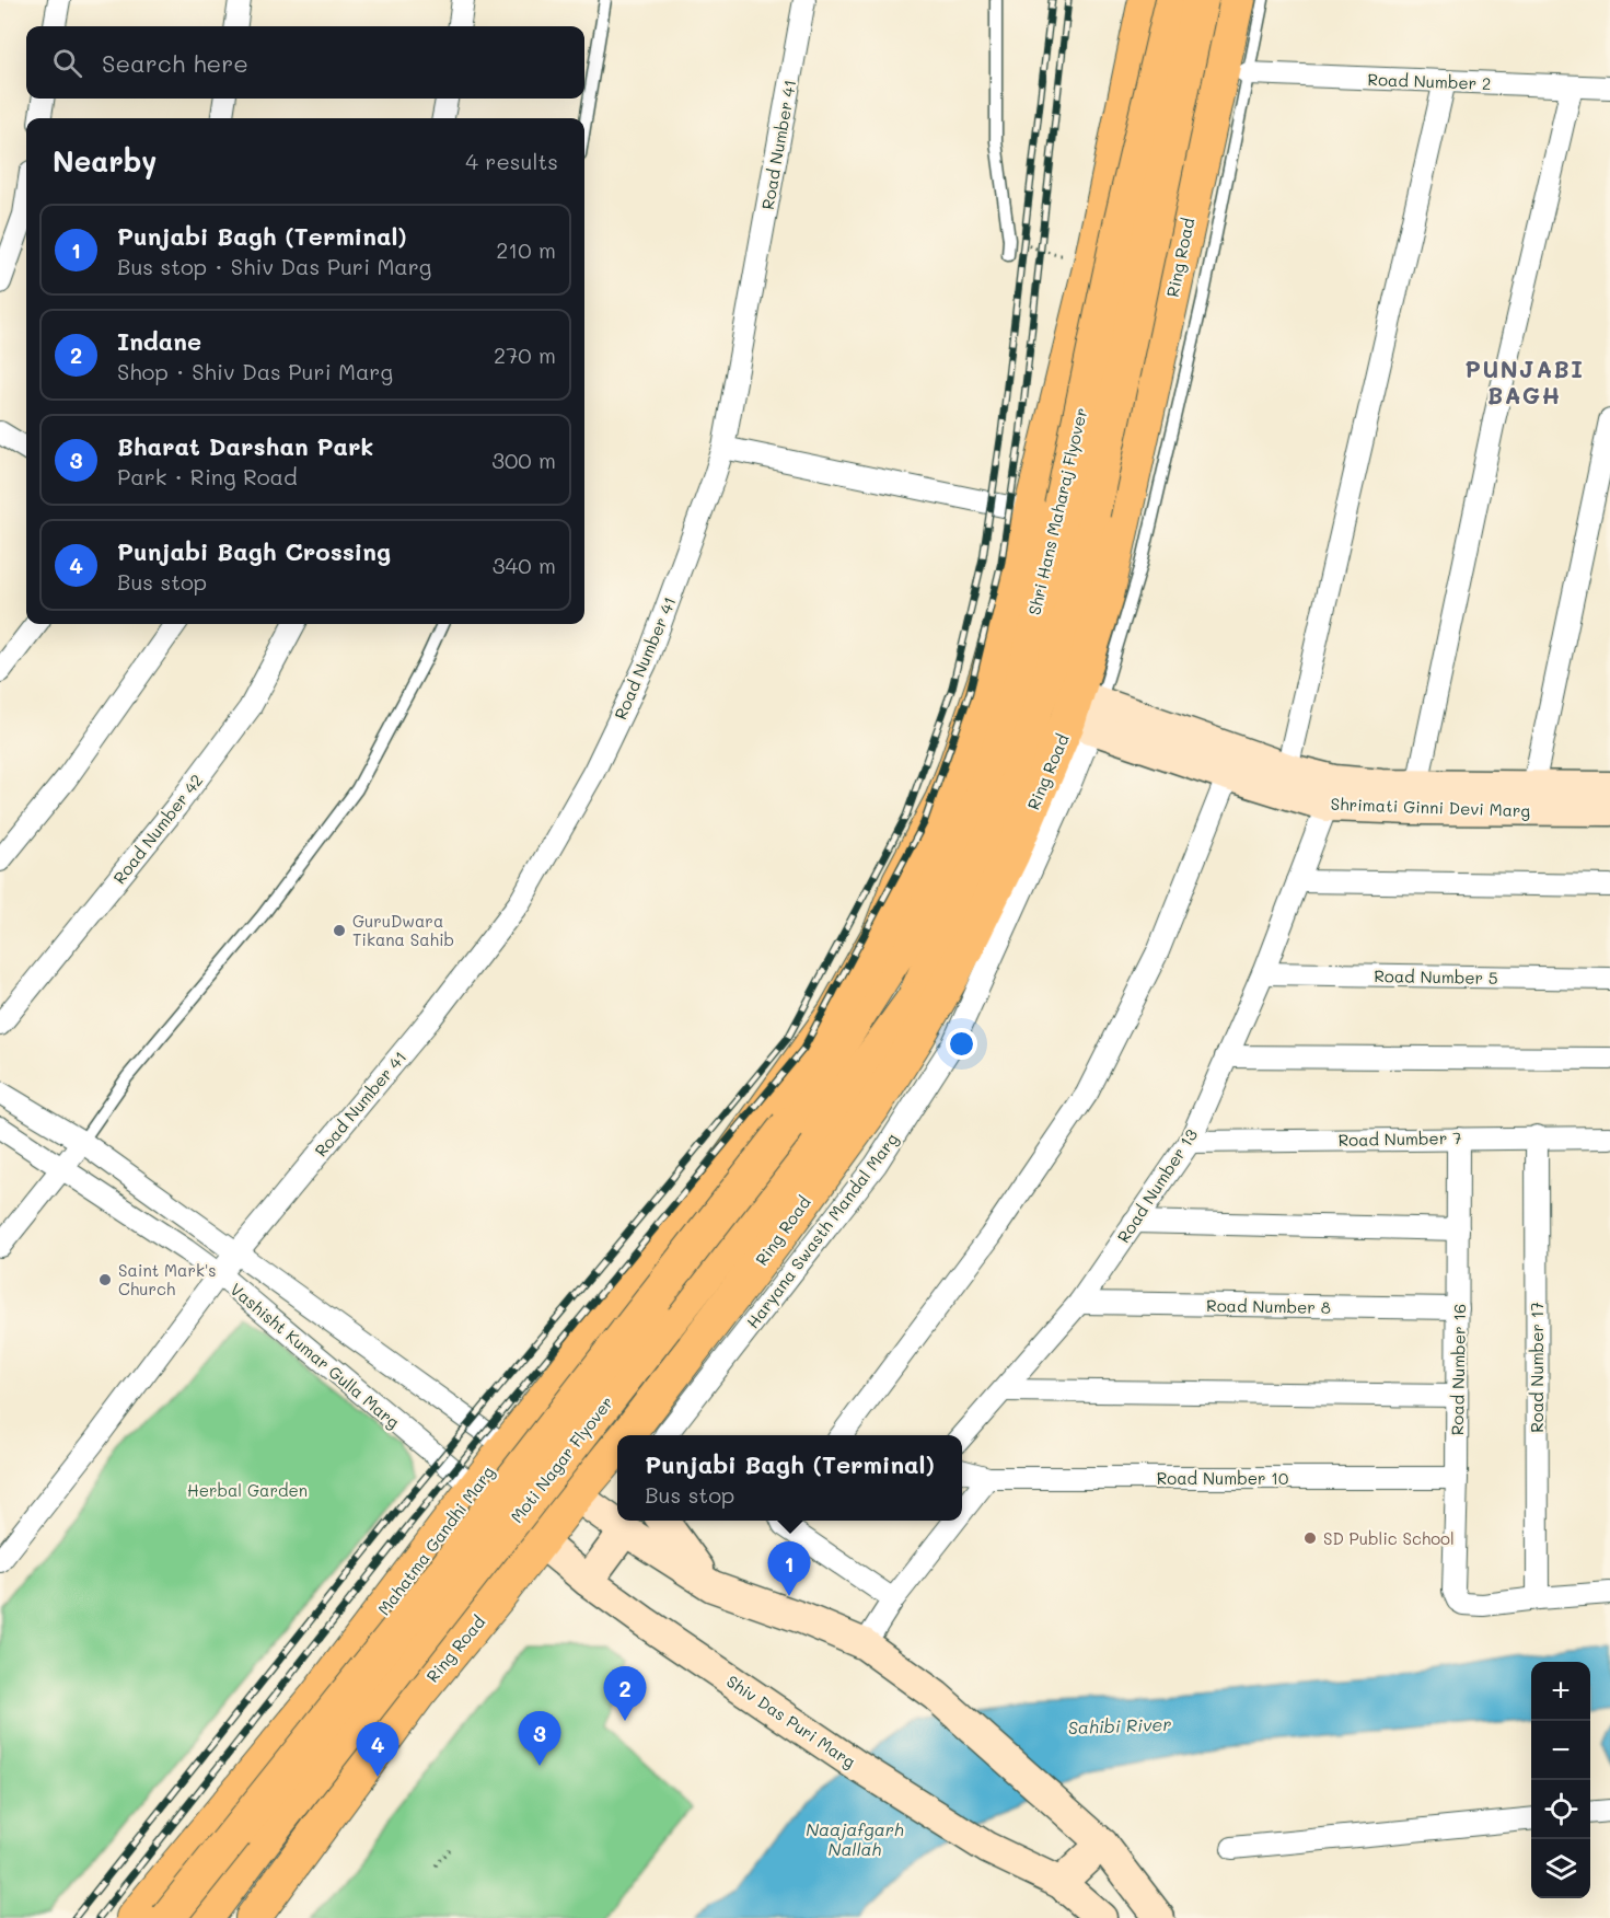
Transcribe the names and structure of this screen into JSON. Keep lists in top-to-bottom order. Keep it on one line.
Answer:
{"streets":{"main road":["Ring Road","Shri Hans Maharaj Flyover","Shrimati Ginni Devi Marg","Moti Nagar Flyover","Mahatma Gandhi Marg","Shiv Das Puri Marg"],"street":["Road Number 2","Road Number 41","Road Number 42","Road Number 5","Road Number 7","Road Number 13","Haryana Swasth Mandal Marg","Road Number 8","Vashisht Kumar Gulla Marg","Road Number 17","Road Number 16","Road Number 10"]},"crossings":[["Road Number 41","Vashisht Kumar Gulla Marg"],["Ring Road","Shrimati Ginni Devi Marg"],["Ring Road","Haryana Swasth Mandal Marg"],["Ring Road","Shiv Das Puri Marg"],["Shri Hans Maharaj Flyover","Moti Nagar Flyover"],["Shrimati Ginni Devi Marg","Road Number 13"],["Shrimati Ginni Devi Marg","Haryana Swasth Mandal Marg"],["Road Number 5","Road Number 13"],["Road Number 7","Road Number 13"],["Road Number 7","Road Number 17"],["Road Number 7","Road Number 16"],["Road Number 13","Road Number 8"],["Road Number 8","Road Number 16"],["Vashisht Kumar Gulla Marg","Mahatma Gandhi Marg"],["Vashisht Kumar Gulla Marg","Shiv Das Puri Marg"],["Road Number 17","Road Number 16"],["Road Number 16","Road Number 10"],["Mahatma Gandhi Marg","Shiv Das Puri Marg"]],"districts":["PUNJABI BAGH"],"water":["Sahibi River","Naajafgarh Nallah"],"parks":["Herbal Garden"],"places":["GuruDwara Tikana Sahib","Saint Mark's Church","SD Public School"],"page":{"search":"Search here","heading":["Nearby","4 results"],"list":[{"mark":"1","name":"Punjabi Bagh (Terminal)","note":"Bus stop · Shiv Das Puri Marg","value":"210 m"},{"mark":"2","name":"Indane","note":"Shop · Shiv Das Puri Marg","value":"270 m"},{"mark":"3","name":"Bharat Darshan Park","note":"Park · Ring Road","value":"300 m"},{"mark":"4","name":"Punjabi Bagh Crossing","note":"Bus stop","value":"340 m"}],"popup":["Punjabi Bagh (Terminal)","Bus stop"],"pins":["1","2","3","4"],"map_buttons":["+","−"]}}
